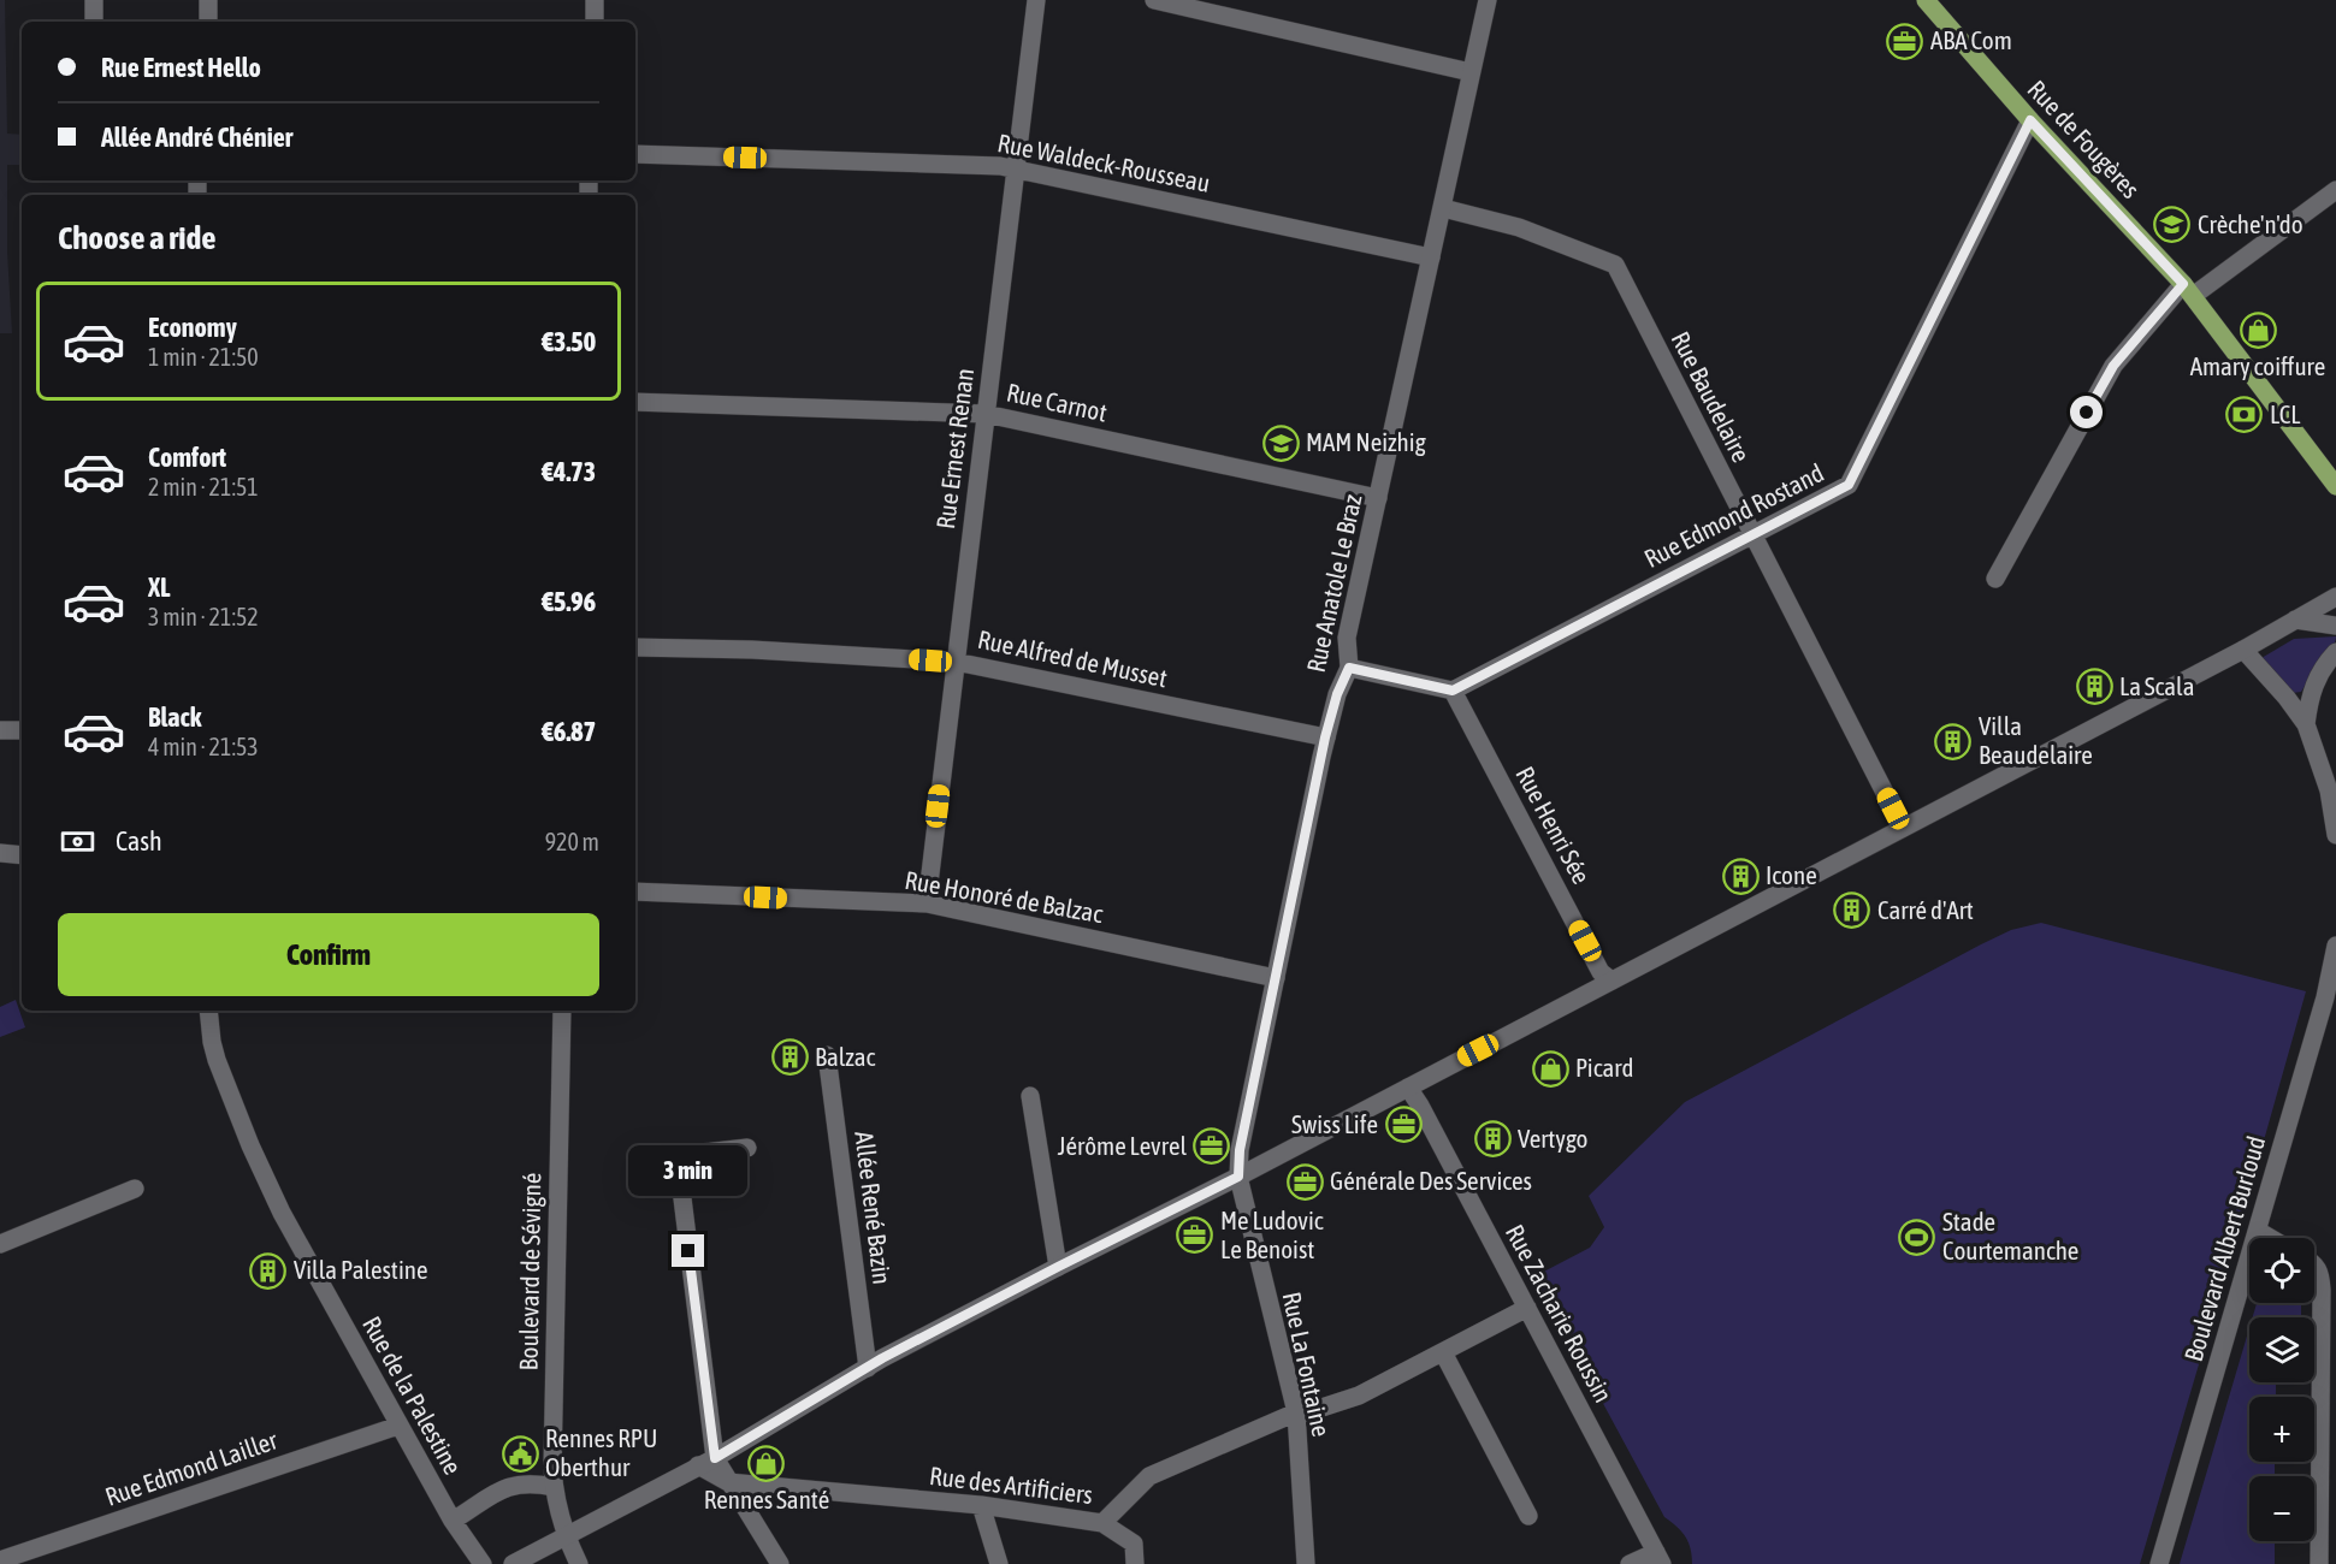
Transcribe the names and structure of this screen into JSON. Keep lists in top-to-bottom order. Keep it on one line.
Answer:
{"streets":{"main road":["Rue de Fougères"],"street":["Rue Waldeck-Rousseau","Rue Baudelaire","Rue Carnot","Rue Ernest Renan","Rue Edmond Rostand","Rue Anatole Le Braz","Rue Alfred de Musset","Rue Henri Sée","Rue Honoré de Balzac","Allée René Bazin","Boulevard Albert Burloud","Boulevard de Sévigné","Rue Zacharie Roussin","Rue La Fontaine","Rue de la Palestine","Rue Edmond Lailler","Rue des Artificiers"]},"crossings":[["Rue de Fougères","Rue Edmond Rostand"],["Rue Waldeck-Rousseau","Rue Ernest Renan"],["Rue Waldeck-Rousseau","Rue Anatole Le Braz"],["Rue Baudelaire","Rue Edmond Rostand"],["Rue Baudelaire","Rue Anatole Le Braz"],["Rue Carnot","Rue Ernest Renan"],["Rue Carnot","Rue Anatole Le Braz"],["Rue Ernest Renan","Rue Alfred de Musset"],["Rue Ernest Renan","Rue Honoré de Balzac"],["Rue Edmond Rostand","Rue Henri Sée"],["Rue Anatole Le Braz","Rue Alfred de Musset"],["Rue Anatole Le Braz","Rue Honoré de Balzac"],["Rue Anatole Le Braz","Rue La Fontaine"],["Rue Zacharie Roussin","Rue des Artificiers"],["Rue La Fontaine","Rue des Artificiers"],["Rue de la Palestine","Rue Edmond Lailler"]],"places":{"office":["ABA Com","Swiss Life","Jérôme Levrel","Générale Des Services","Me Ludovic Le Benoist"],"school or university":["Crèche'n'do","MAM Neizhig"],"shop":["Amary coiffure","Picard","Rennes Santé"],"bank":["LCL"],"building":["La Scala","Villa Beaudelaire","Icone","Carré d'Art","Balzac","Vertygo","Villa Palestine"],"sports":["Stade Courtemanche"],"public building":["Rennes RPU Oberthur"]},"page":{"banner":["Rue Ernest Hello","Allée André Chénier"],"heading":"Choose a ride","list":[{"name":"Economy","note":"1 min · 21:50","value":"€3.50"},{"name":"Comfort","note":"2 min · 21:51","value":"€4.73"},{"name":"XL","note":"3 min · 21:52","value":"€5.96"},{"name":"Black","note":"4 min · 21:53","value":"€6.87"}],"pay":["Cash","920 m"],"buttons":"Confirm","bubble":"3 min","map_buttons":["+","−"]}}
